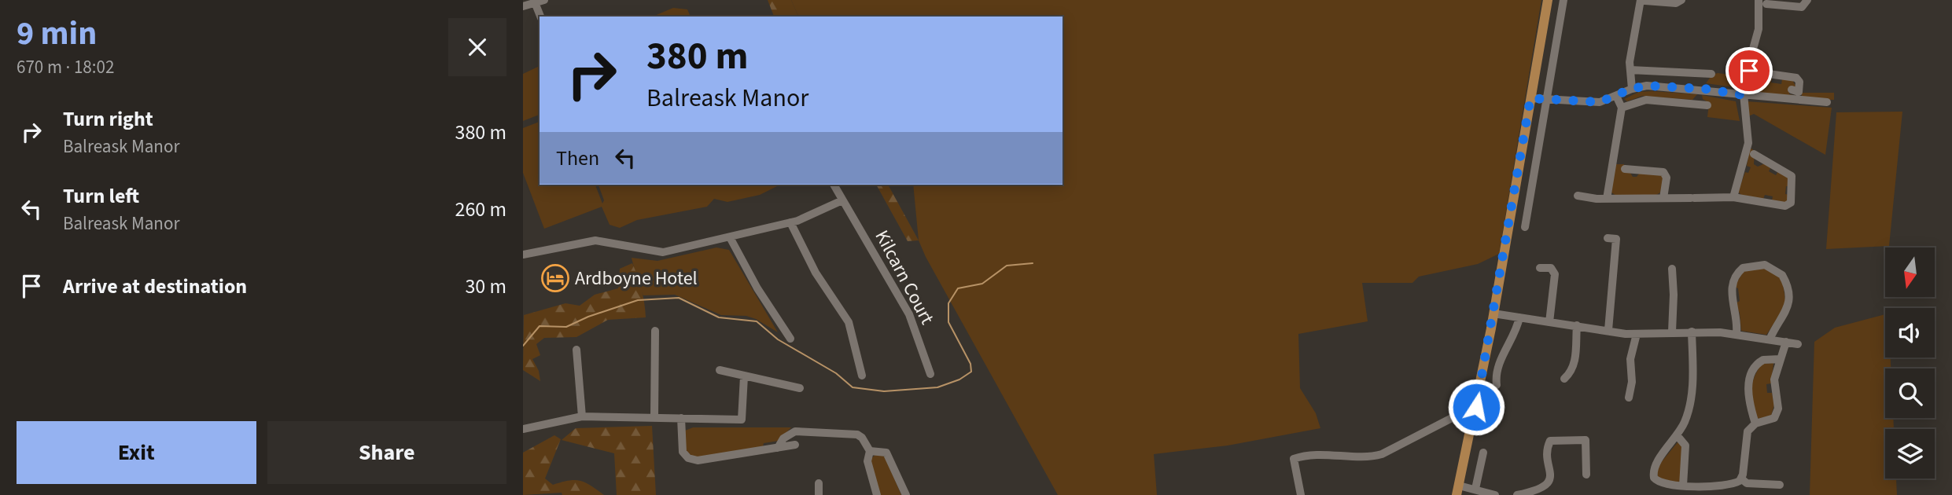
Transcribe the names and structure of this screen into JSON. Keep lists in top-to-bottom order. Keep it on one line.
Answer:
{"streets":{"street":["Kilcarn Court"]},"places":{"hotel":["Ardboyne Hotel"]},"north":"bottom","page":{"heading":["9 min","670 m · 18:02"],"turn":["380 m","Balreask Manor"],"list":[{"name":"Turn right","note":"Balreask Manor","value":"380 m"},{"name":"Turn left","note":"Balreask Manor","value":"260 m"},{"name":"Arrive at destination","value":"30 m"}],"then":"Then","buttons":["Exit","Share"]}}
